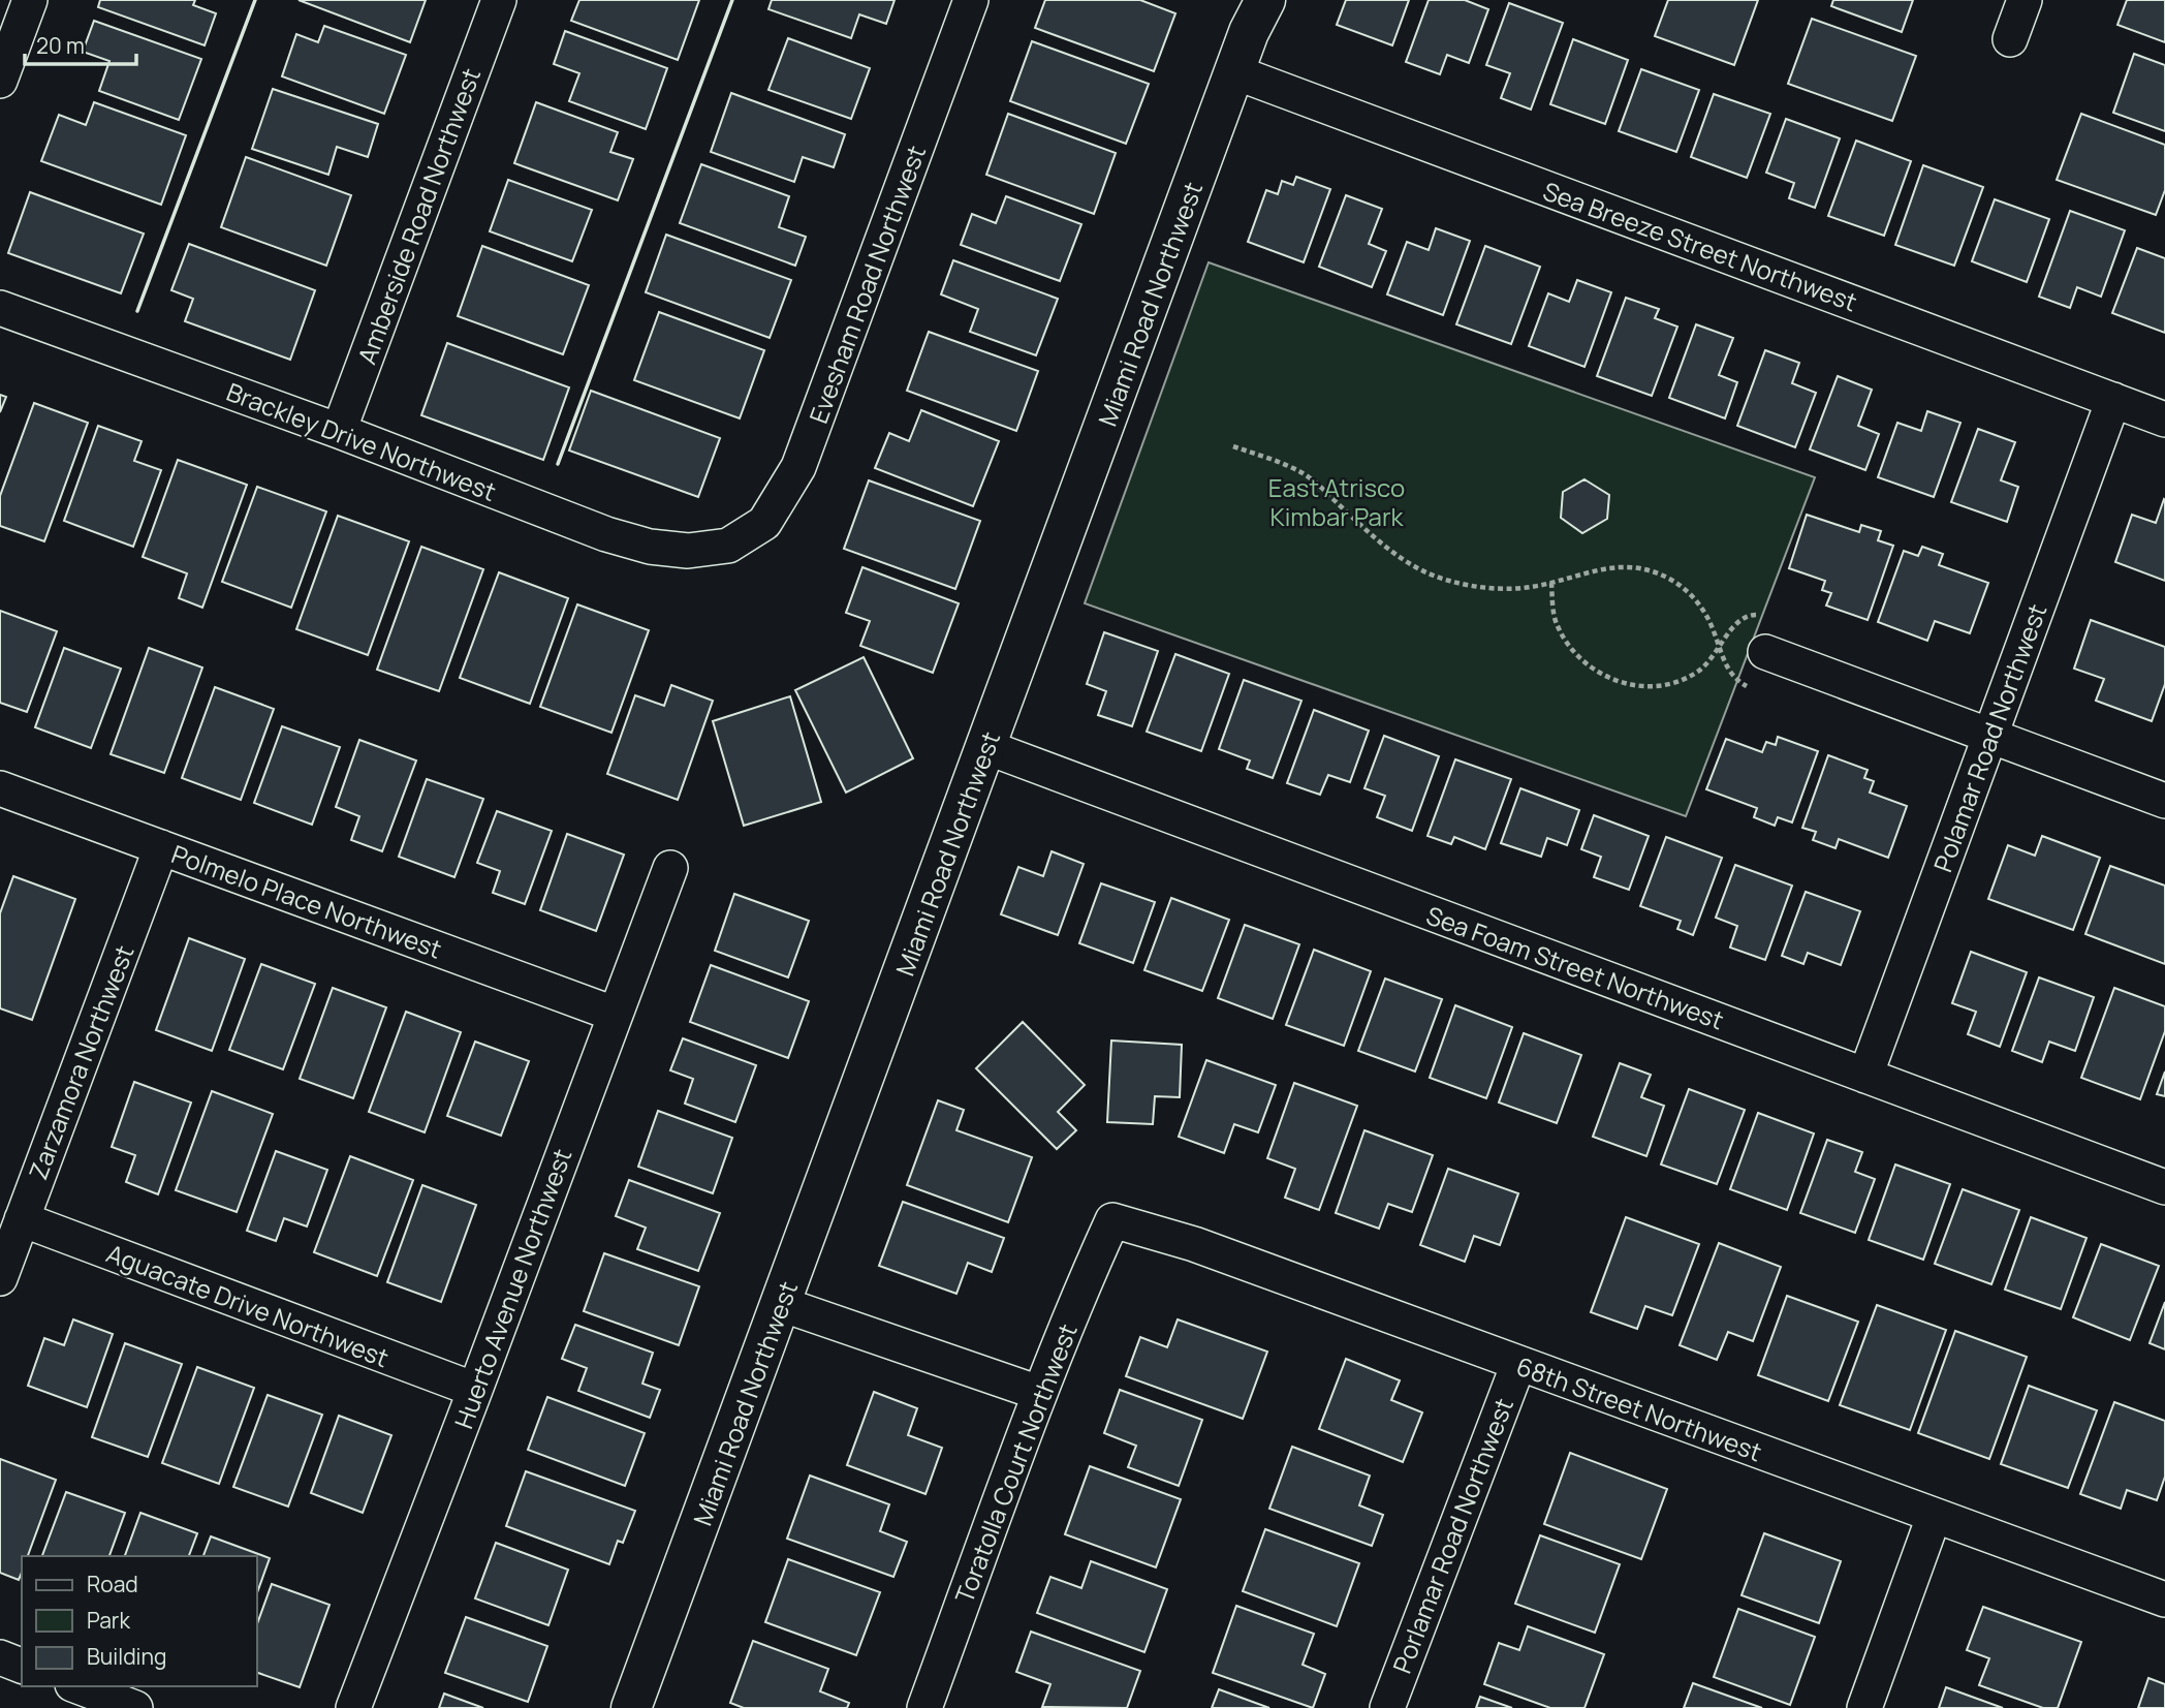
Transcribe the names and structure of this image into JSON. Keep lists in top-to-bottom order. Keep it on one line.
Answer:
{"streets":{"street":["Amberside Road Northwest","Sea Breeze Street Northwest","Evesham Road Northwest","Miami Road Northwest","Brackley Drive Northwest","Polamar Road Northwest","Polmelo Place Northwest","Sea Foam Street Northwest","Zarzamora Northwest","Huerto Avenue Northwest","Aguacate Drive Northwest","68th Street Northwest","Toratolla Court Northwest","Porlamar Road Northwest"]},"crossings":[["Amberside Road Northwest","Brackley Drive Northwest"],["Sea Breeze Street Northwest","Miami Road Northwest"],["Sea Breeze Street Northwest","Polamar Road Northwest"],["Evesham Road Northwest","Brackley Drive Northwest"],["Miami Road Northwest","Sea Foam Street Northwest"],["Polamar Road Northwest","Sea Foam Street Northwest"],["Polmelo Place Northwest","Zarzamora Northwest"],["Polmelo Place Northwest","Huerto Avenue Northwest"],["Zarzamora Northwest","Aguacate Drive Northwest"],["Huerto Avenue Northwest","Aguacate Drive Northwest"],["68th Street Northwest","Toratolla Court Northwest"],["68th Street Northwest","Porlamar Road Northwest"]],"parks":["East Atrisco Kimbar Park"],"legend":["Road","Park","Building"],"scale_bar":"20 m"}
